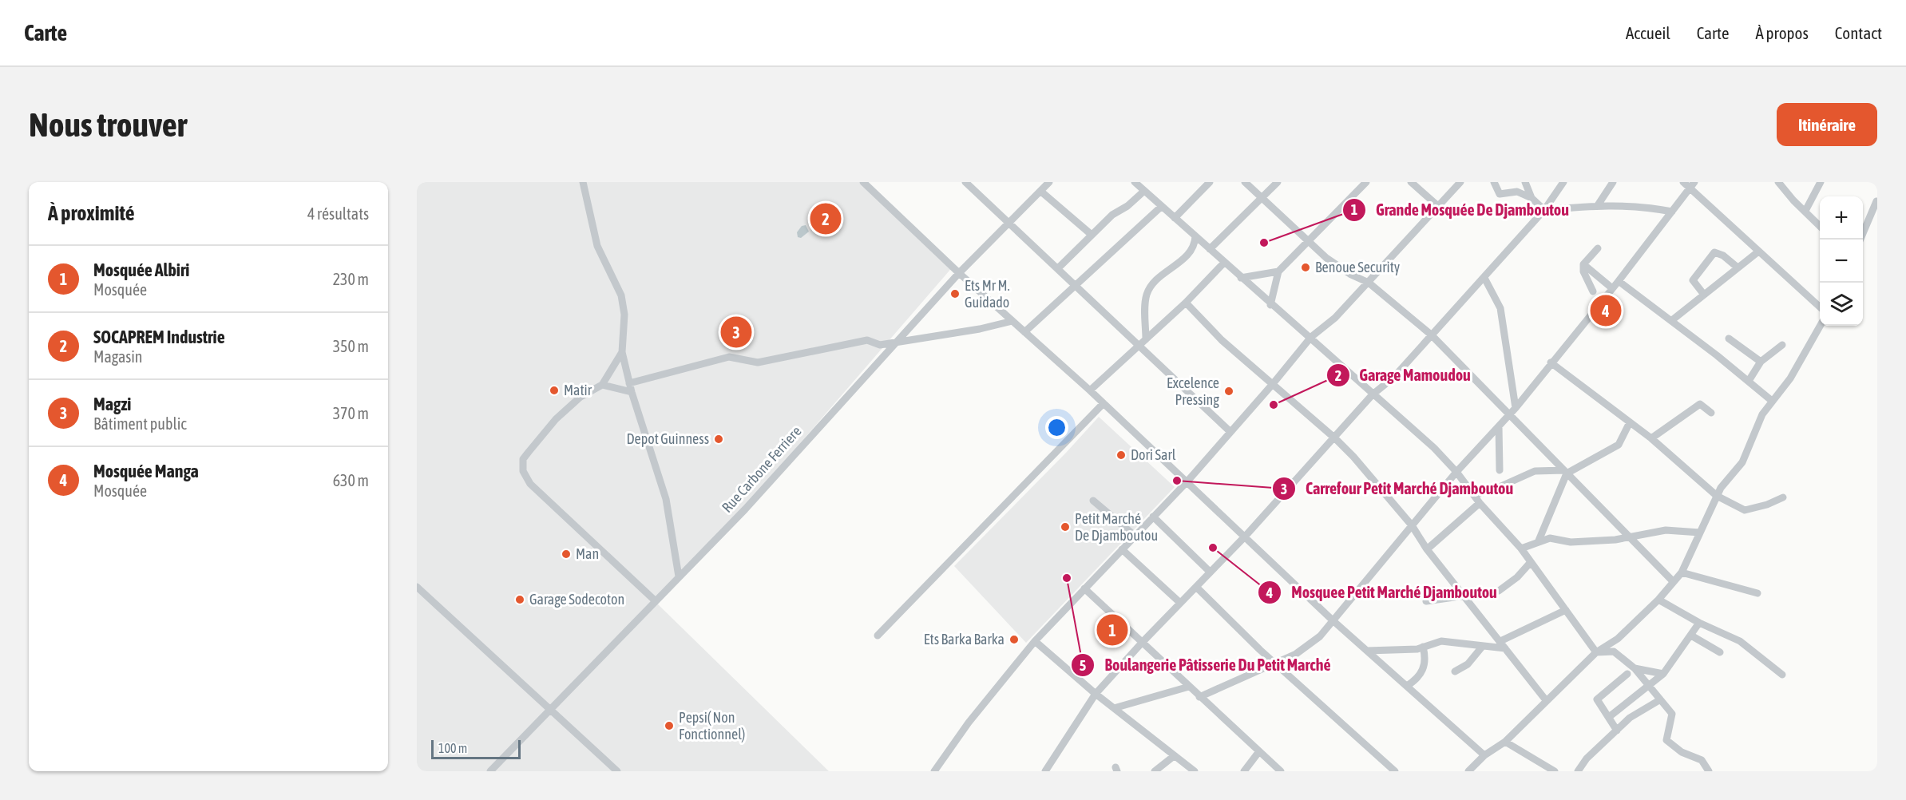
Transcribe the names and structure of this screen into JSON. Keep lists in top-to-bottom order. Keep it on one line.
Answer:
{"streets":{"street":["Rue Carbone Ferriere"]},"places":["Grande Mosquée De Djamboutou","Benoue Security","Ets Mr M. Guidado","Matir","Excelence Pressing","Garage Mamoudou","Depot Guinness","Dori Sarl","Carrefour Petit Marché Djamboutou","Petit Marché De Djamboutou","Mosquee Petit Marché Djamboutou","Man","Boulangerie Pâtisserie Du Petit Marché","Garage Sodecoton","Ets Barka Barka","Pepsi( Non Fonctionnel)"],"scale_bar":"100 m","page":{"header":"Carte","nav":["Accueil","Carte","À propos","Contact"],"buttons":"Itinéraire","title":"Nous trouver","heading":["À proximité","4 résultats"],"map_buttons":["+","−"],"pins":["2","4","3","1"],"list":[{"mark":"1","name":"Mosquée Albiri","note":"Mosquée","value":"230 m"},{"mark":"2","name":"SOCAPREM Industrie","note":"Magasin","value":"350 m"},{"mark":"3","name":"Magzi","note":"Bâtiment public","value":"370 m"},{"mark":"4","name":"Mosquée Manga","note":"Mosquée","value":"630 m"}],"scale":"100 m"}}
